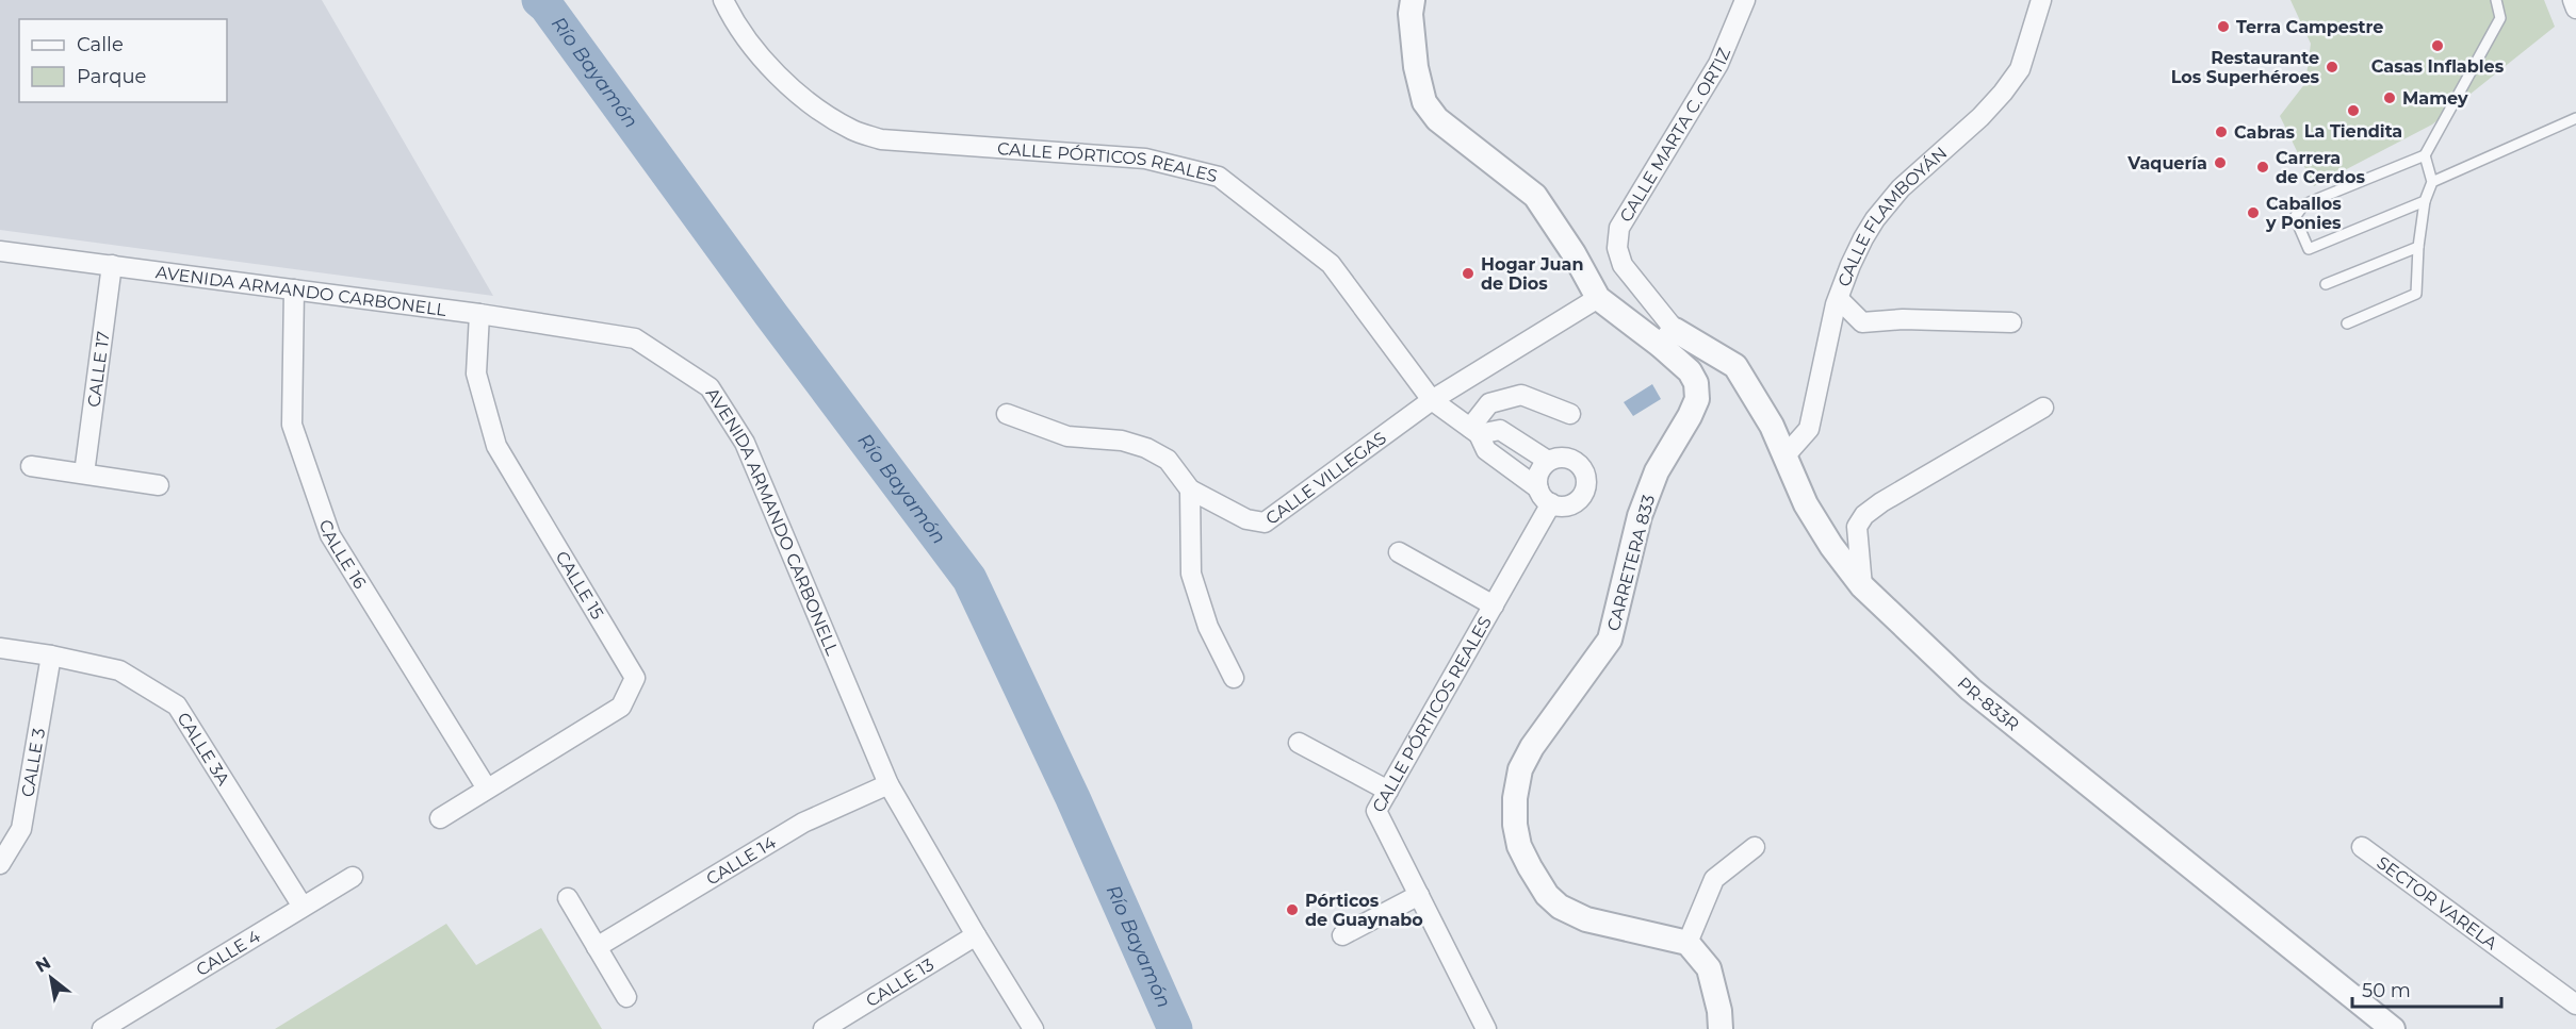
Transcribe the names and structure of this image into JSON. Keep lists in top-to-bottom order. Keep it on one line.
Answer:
{"streets":{"street":["CALLE MARTA C. ORTIZ","CALLE PÓRTICOS REALES","CALLE FLAMBOYÁN","AVENIDA ARMANDO CARBONELL","CALLE 17","CALLE VILLEGAS","CALLE 16","CARRETERA 833","CALLE 15","PR-833R","CALLE 3A","CALLE 3","CALLE 14","SECTOR VARELA","CALLE 4","CALLE 13"]},"crossings":[["CALLE MARTA C. ORTIZ","CARRETERA 833"],["CALLE MARTA C. ORTIZ","PR-833R"],["CALLE PÓRTICOS REALES","CALLE VILLEGAS"],["CALLE FLAMBOYÁN","PR-833R"],["AVENIDA ARMANDO CARBONELL","CALLE 17"],["AVENIDA ARMANDO CARBONELL","CALLE 16"],["AVENIDA ARMANDO CARBONELL","CALLE 15"],["AVENIDA ARMANDO CARBONELL","CALLE 14"],["AVENIDA ARMANDO CARBONELL","CALLE 13"],["CALLE VILLEGAS","CARRETERA 833"],["CALLE 16","CALLE 15"],["CARRETERA 833","PR-833R"],["CALLE 3A","CALLE 3"],["CALLE 3A","CALLE 4"]],"water":["Río Bayamón"],"places":["Terra Campestre","Casas Inflables","Restaurante Los Superhéroes","Mamey","La Tiendita","Cabras","Vaquería","Carrera de Cerdos","Caballos y Ponies","Hogar Juan de Dios","Pórticos de Guaynabo"],"legend":["Calle","Parque"],"scale_bar":"50 m","north":"top left"}
